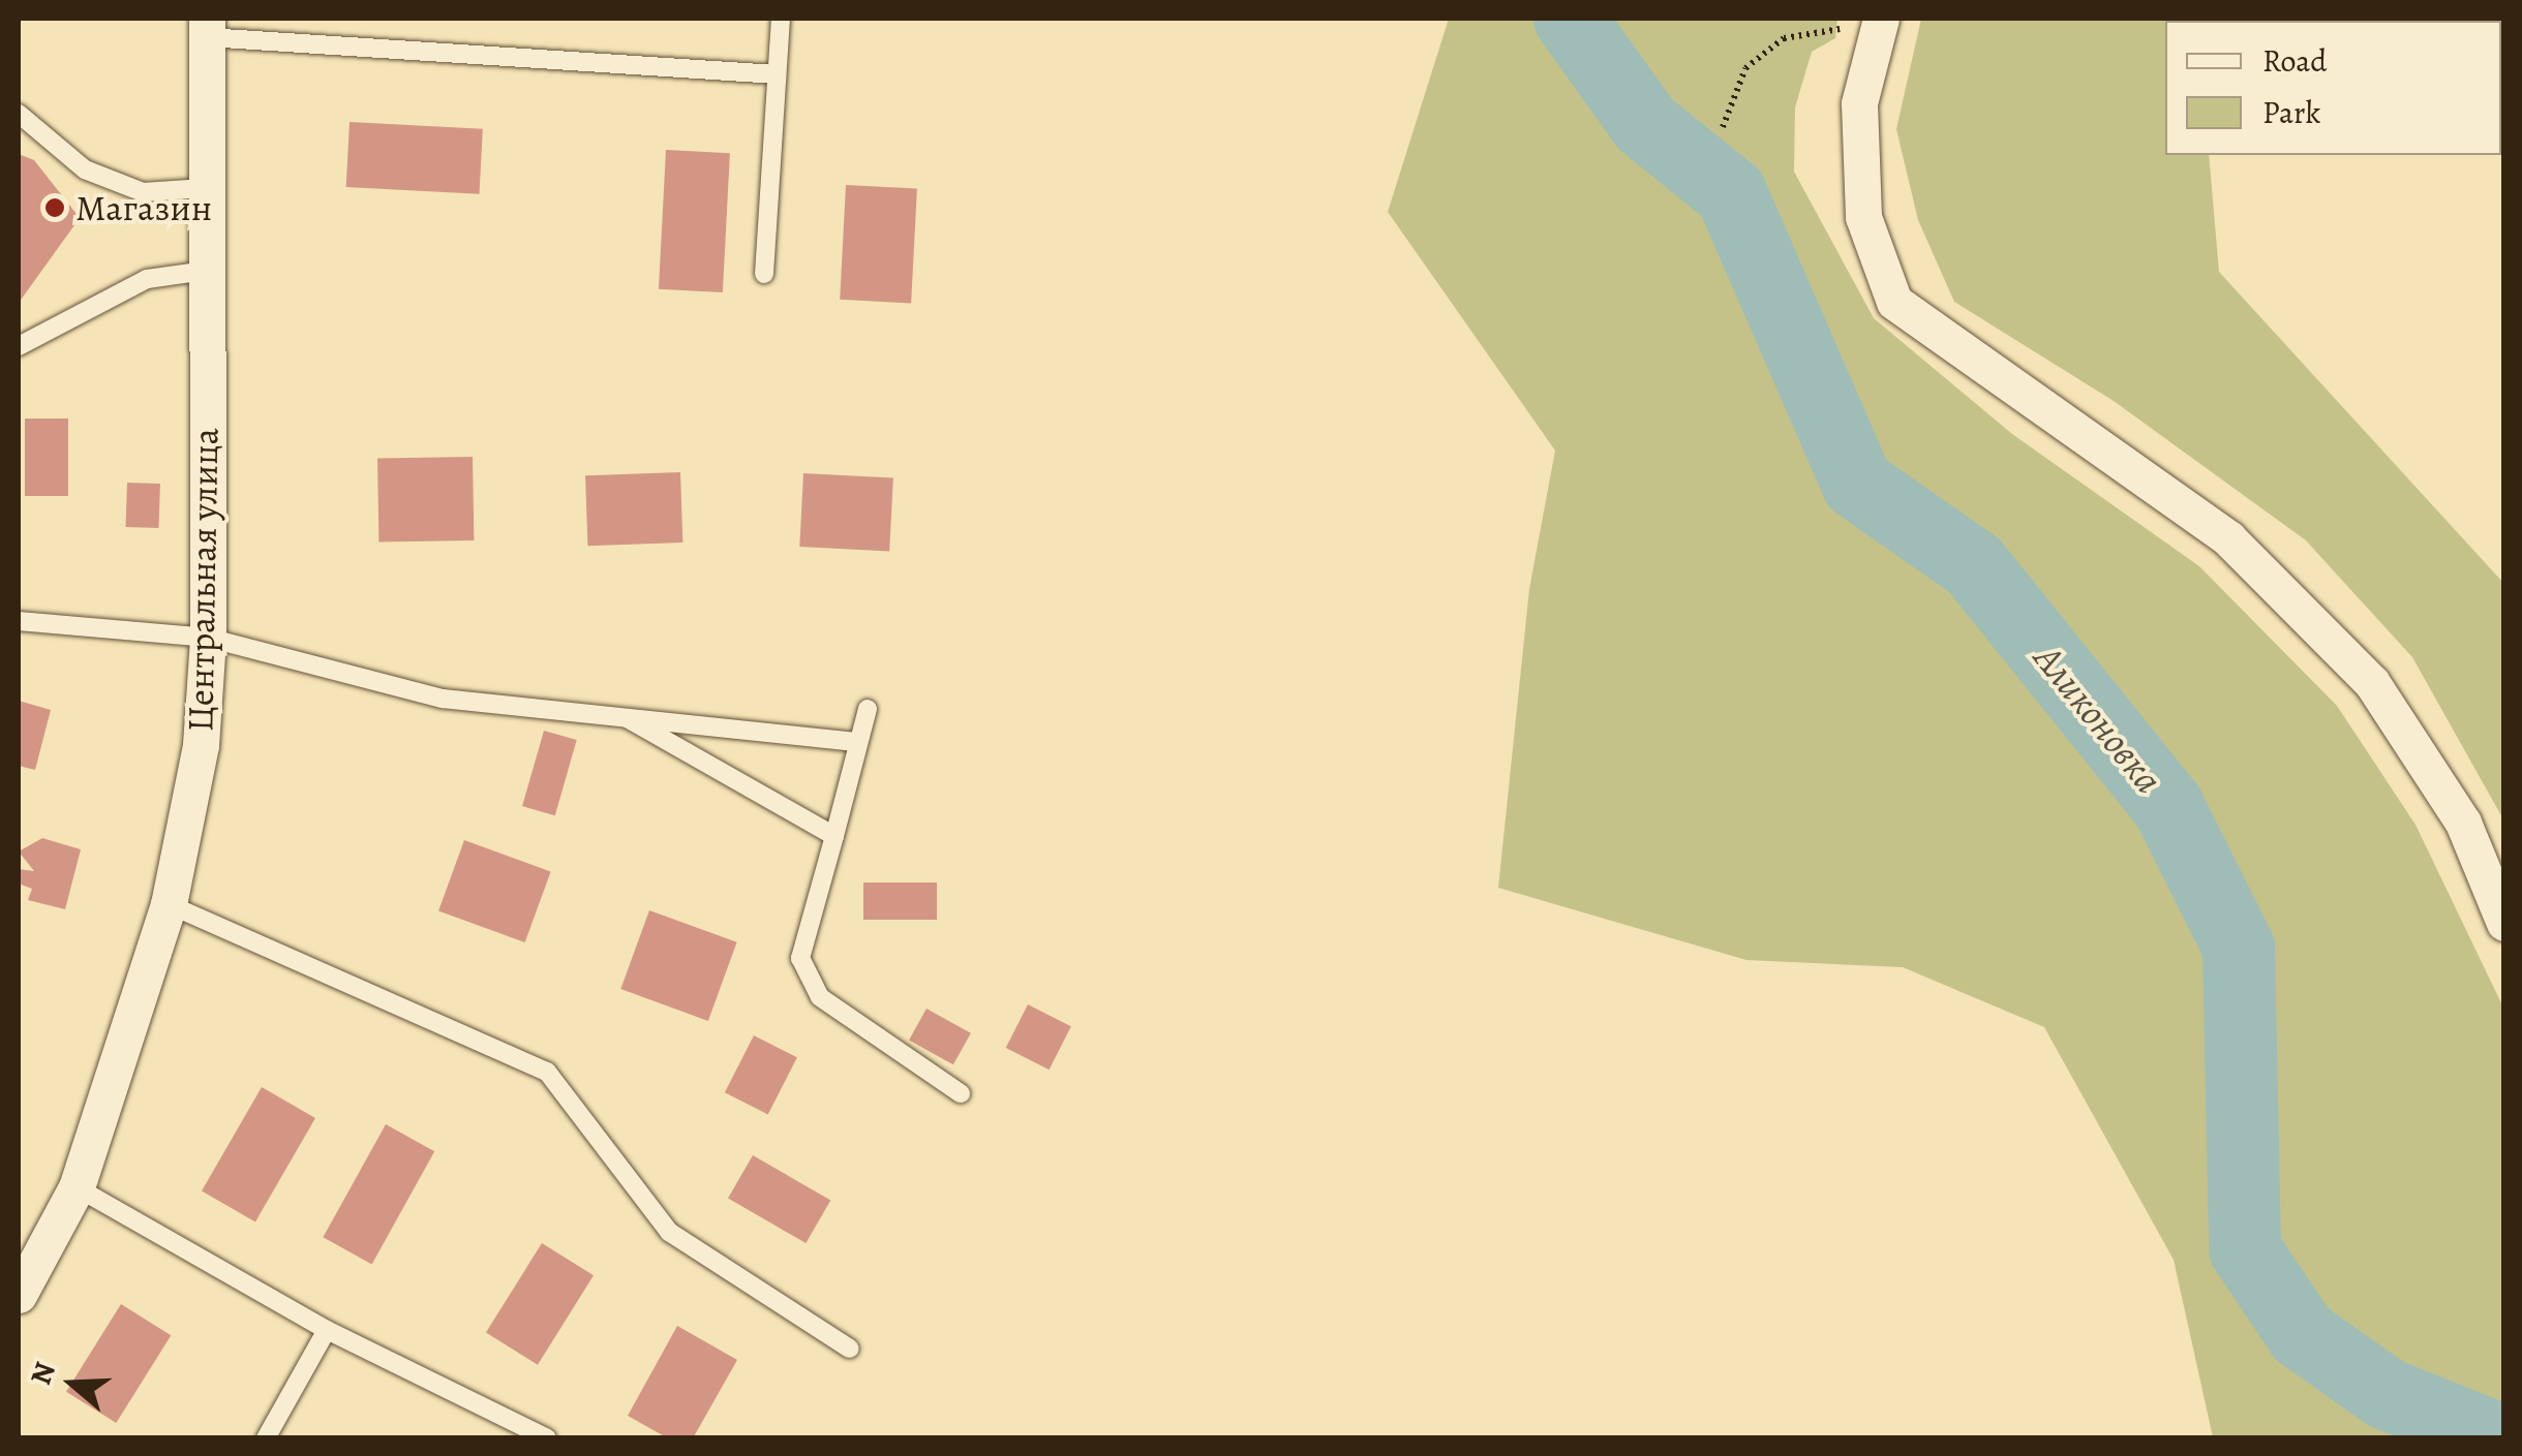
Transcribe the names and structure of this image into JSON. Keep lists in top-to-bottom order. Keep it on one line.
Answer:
{"streets":{"street":["Центральная улица"]},"water":["Аликоновка"],"places":["Магазин"],"legend":["Road","Park"],"north":"left"}
